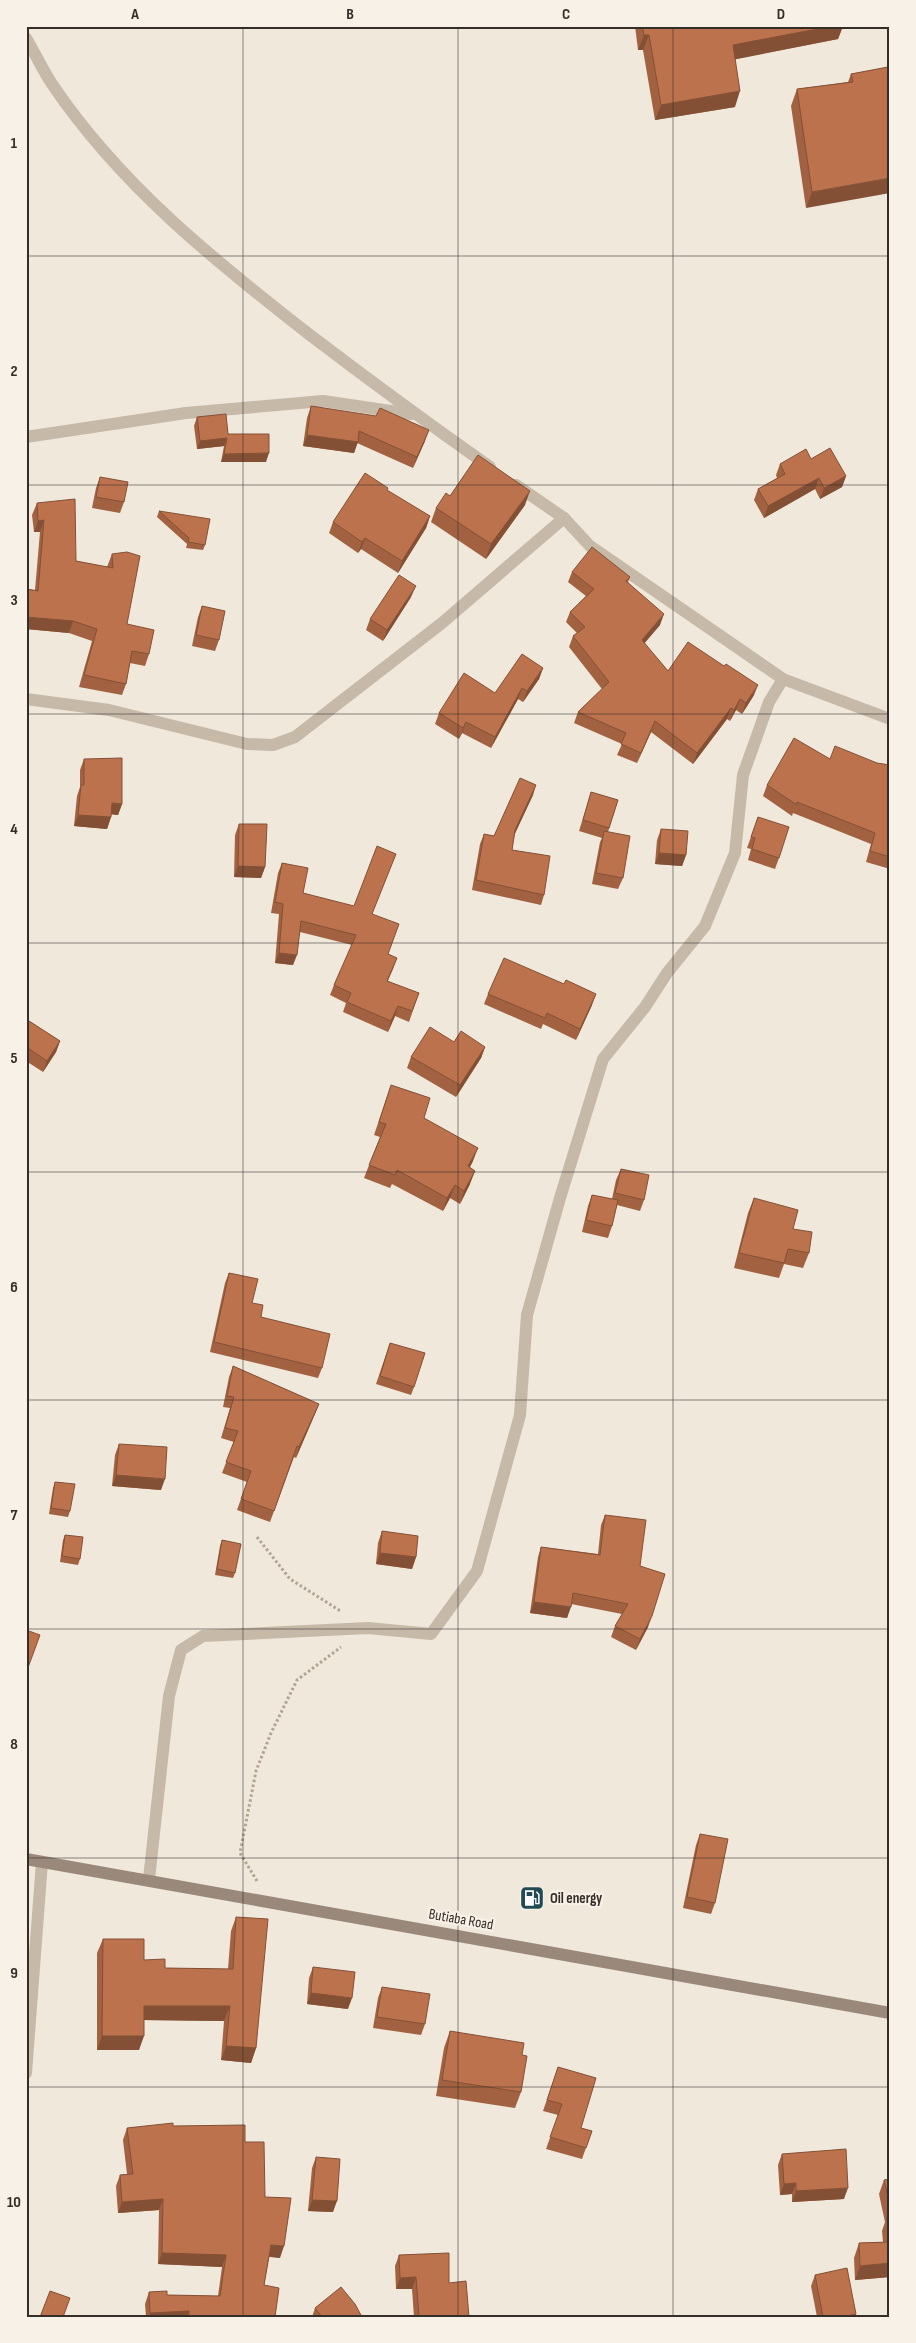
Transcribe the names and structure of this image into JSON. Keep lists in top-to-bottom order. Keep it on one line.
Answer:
{"streets":{"main road":["Butiaba Road"]},"places":{"fuel station":["Oil energy"]},"grid":{"columns":["A","B","C","D"],"rows":["1","2","3","4","5","6","7","8","9","10"]}}
